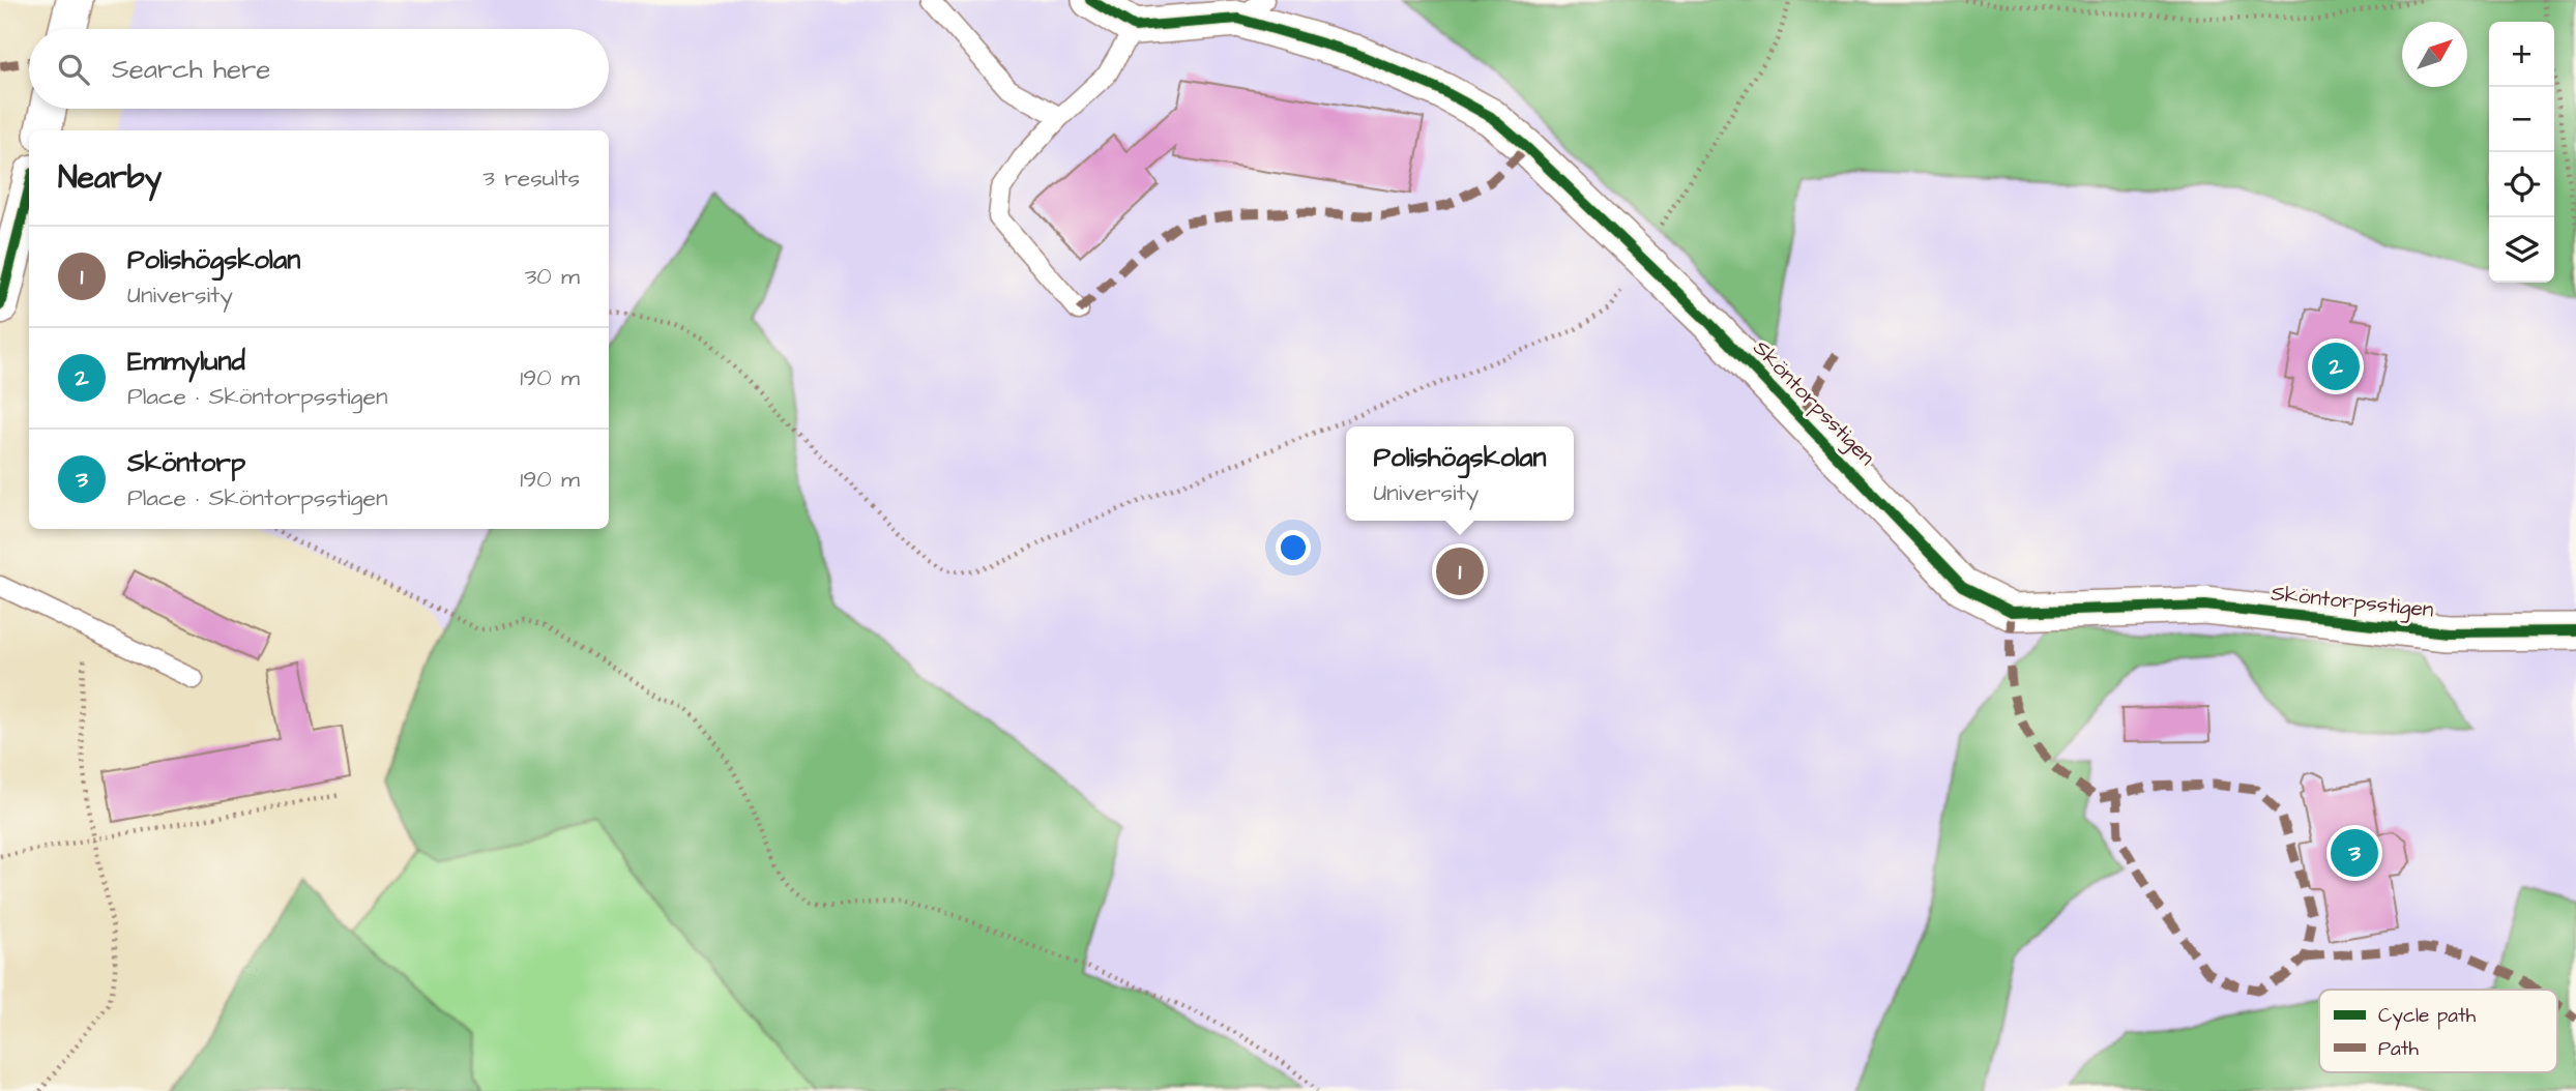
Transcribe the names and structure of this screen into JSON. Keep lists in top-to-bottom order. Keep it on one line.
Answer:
{"streets":{"street":["Sköntorpsstigen"]},"legend":["Cycle path","Path"],"north":"top right","page":{"map_buttons":["+","−"],"search":"Search here","heading":["Nearby","3 results"],"list":[{"mark":"1","name":"Polishögskolan","note":"University","value":"30 m"},{"mark":"2","name":"Emmylund","note":"Place · Sköntorpsstigen","value":"190 m"},{"mark":"3","name":"Sköntorp","note":"Place · Sköntorpsstigen","value":"190 m"}],"pins":["2","1","3"],"popup":["Polishögskolan","University"]}}
